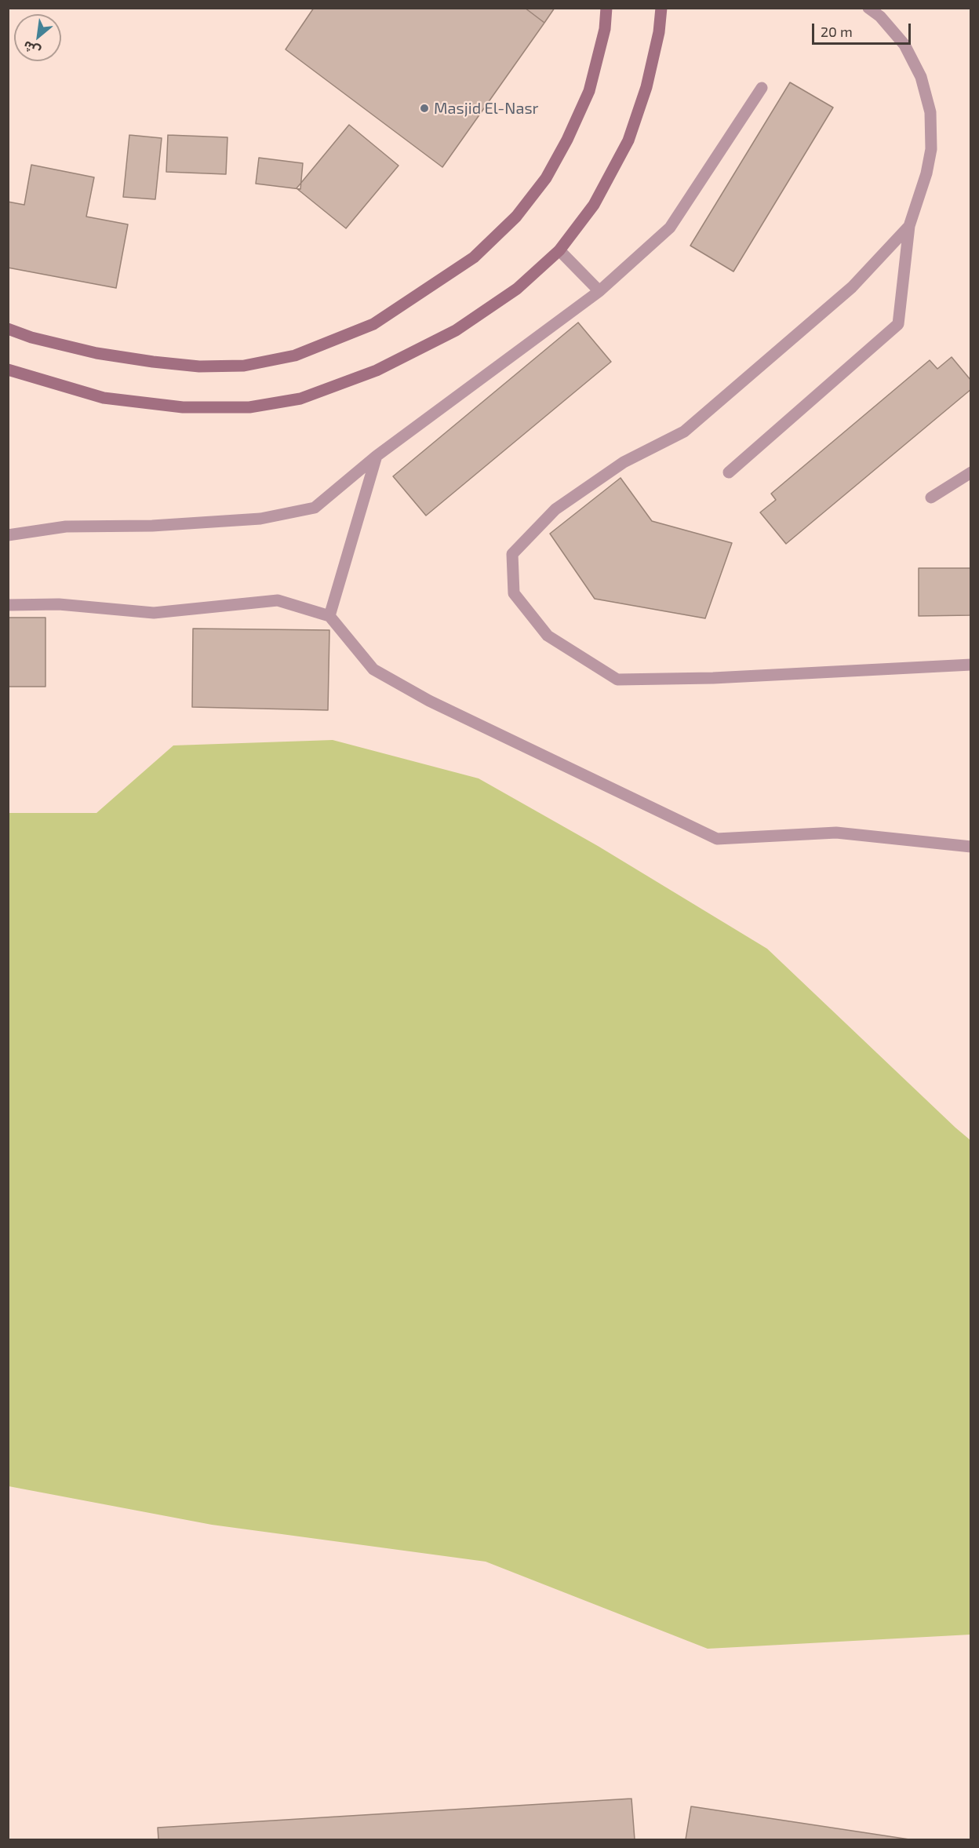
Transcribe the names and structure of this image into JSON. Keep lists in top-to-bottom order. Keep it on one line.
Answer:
{"places":["Masjid El-Nasr"],"scale_bar":"20 m","north":"bottom left"}
